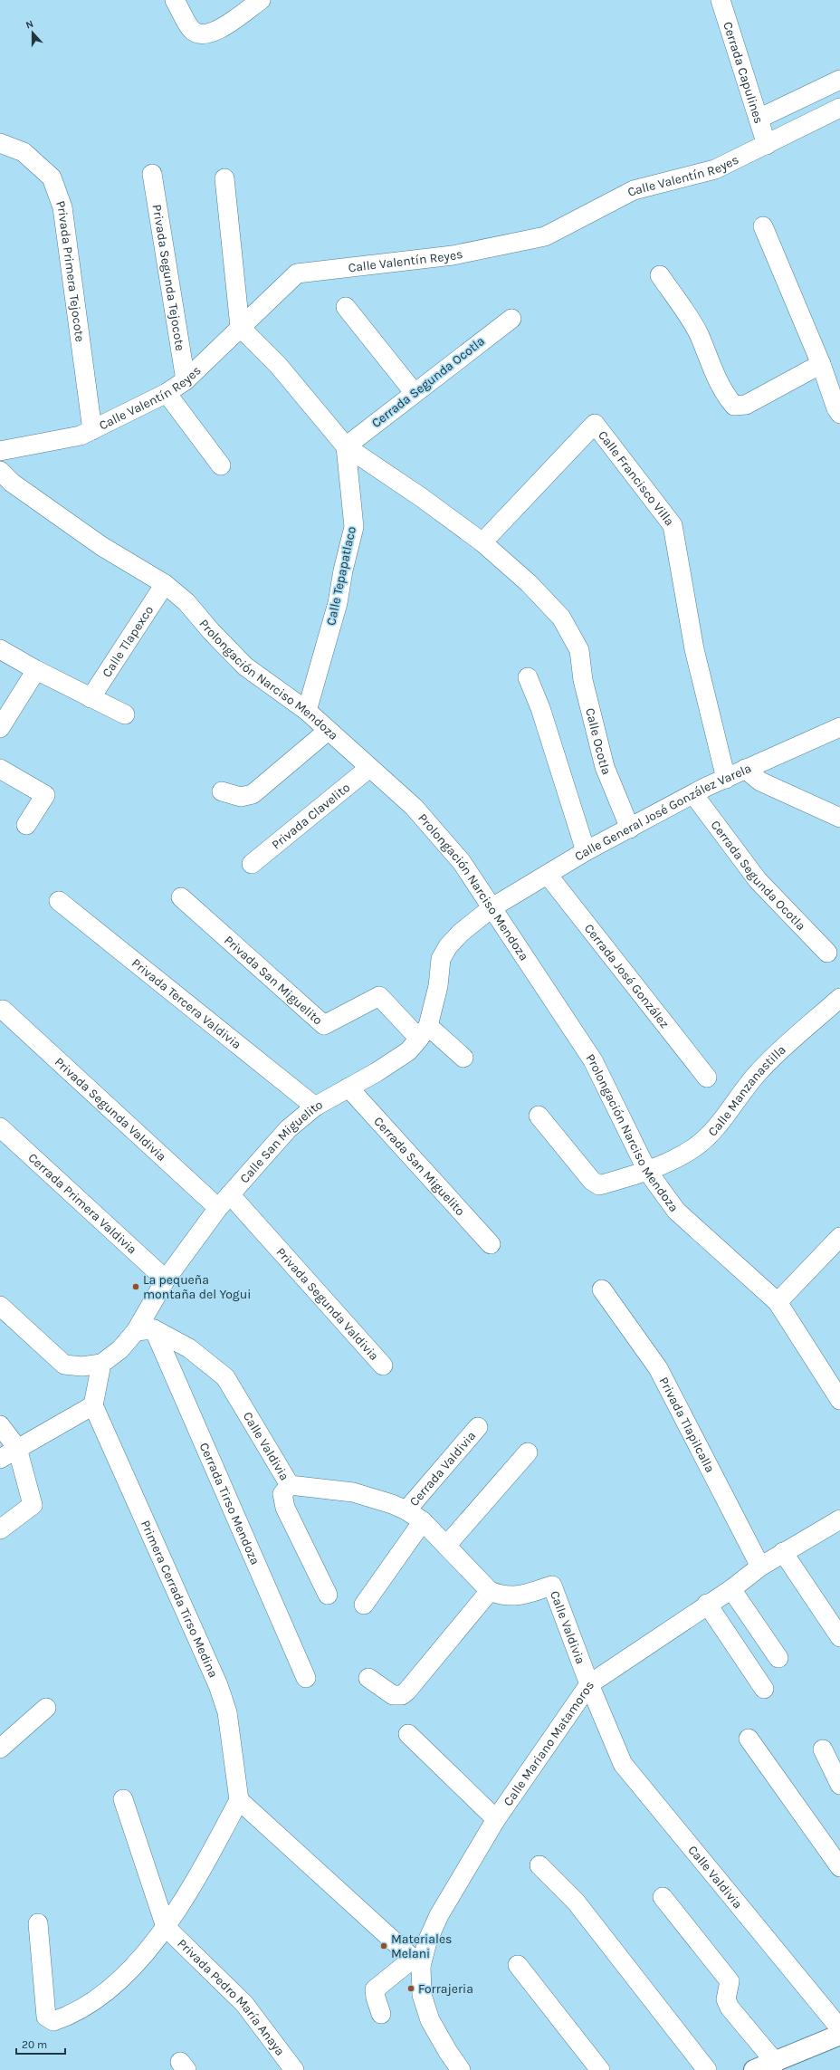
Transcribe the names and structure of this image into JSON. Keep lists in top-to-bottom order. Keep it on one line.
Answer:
{"streets":{"street":["Cerrada Capulines","Calle Valentín Reyes","Privada Primera Tejocote","Privada Segunda Tejocote","Cerrada Segunda Ocotla","Calle Francisco Villa","Calle Tepapatlaco","Calle Tlapexco","Prolongación Narciso Mendoza","Calle Ocotla","Calle General José González Varela","Privada Clavelito","Cerrada José González","Privada San Miguelito","Privada Tercera Valdivia","Calle Manzanastilla","Privada Segunda Valdivia","Calle San Miguelito","Cerrada San Miguelito","Cerrada Primera Valdivia","Privada Tlapilcalla","Calle Valdivia","Cerrada Valdivia","Cerrada Tirso Mendoza","Primera Cerrada Tirso Medina","Calle Mariano Matamoros","Privada Pedro María Anaya"]},"crossings":[["Cerrada Capulines","Calle Valentín Reyes"],["Calle Valentín Reyes","Privada Primera Tejocote"],["Calle Valentín Reyes","Privada Segunda Tejocote"],["Cerrada Segunda Ocotla","Calle Tepapatlaco"],["Cerrada Segunda Ocotla","Calle General José González Varela"],["Calle Francisco Villa","Calle Ocotla"],["Calle Francisco Villa","Calle General José González Varela"],["Calle Tepapatlaco","Prolongación Narciso Mendoza"],["Calle Tlapexco","Prolongación Narciso Mendoza"],["Prolongación Narciso Mendoza","Calle General José González Varela"],["Prolongación Narciso Mendoza","Privada Clavelito"],["Prolongación Narciso Mendoza","Calle Manzanastilla"],["Prolongación Narciso Mendoza","Calle San Miguelito"],["Calle Ocotla","Calle General José González Varela"],["Calle General José González Varela","Cerrada José González"],["Calle General José González Varela","Calle San Miguelito"],["Privada San Miguelito","Calle San Miguelito"],["Privada Tercera Valdivia","Calle San Miguelito"],["Privada Segunda Valdivia","Calle San Miguelito"],["Calle San Miguelito","Cerrada San Miguelito"],["Calle San Miguelito","Cerrada Primera Valdivia"],["Calle San Miguelito","Calle Valdivia"],["Calle San Miguelito","Cerrada Tirso Mendoza"],["Privada Tlapilcalla","Calle Mariano Matamoros"],["Calle Valdivia","Cerrada Valdivia"],["Calle Valdivia","Cerrada Tirso Mendoza"],["Calle Valdivia","Calle Mariano Matamoros"]],"places":["La pequeña montaña del Yogui","Materiales Melani","Forrajeria"],"scale_bar":"20 m","north":"top"}
